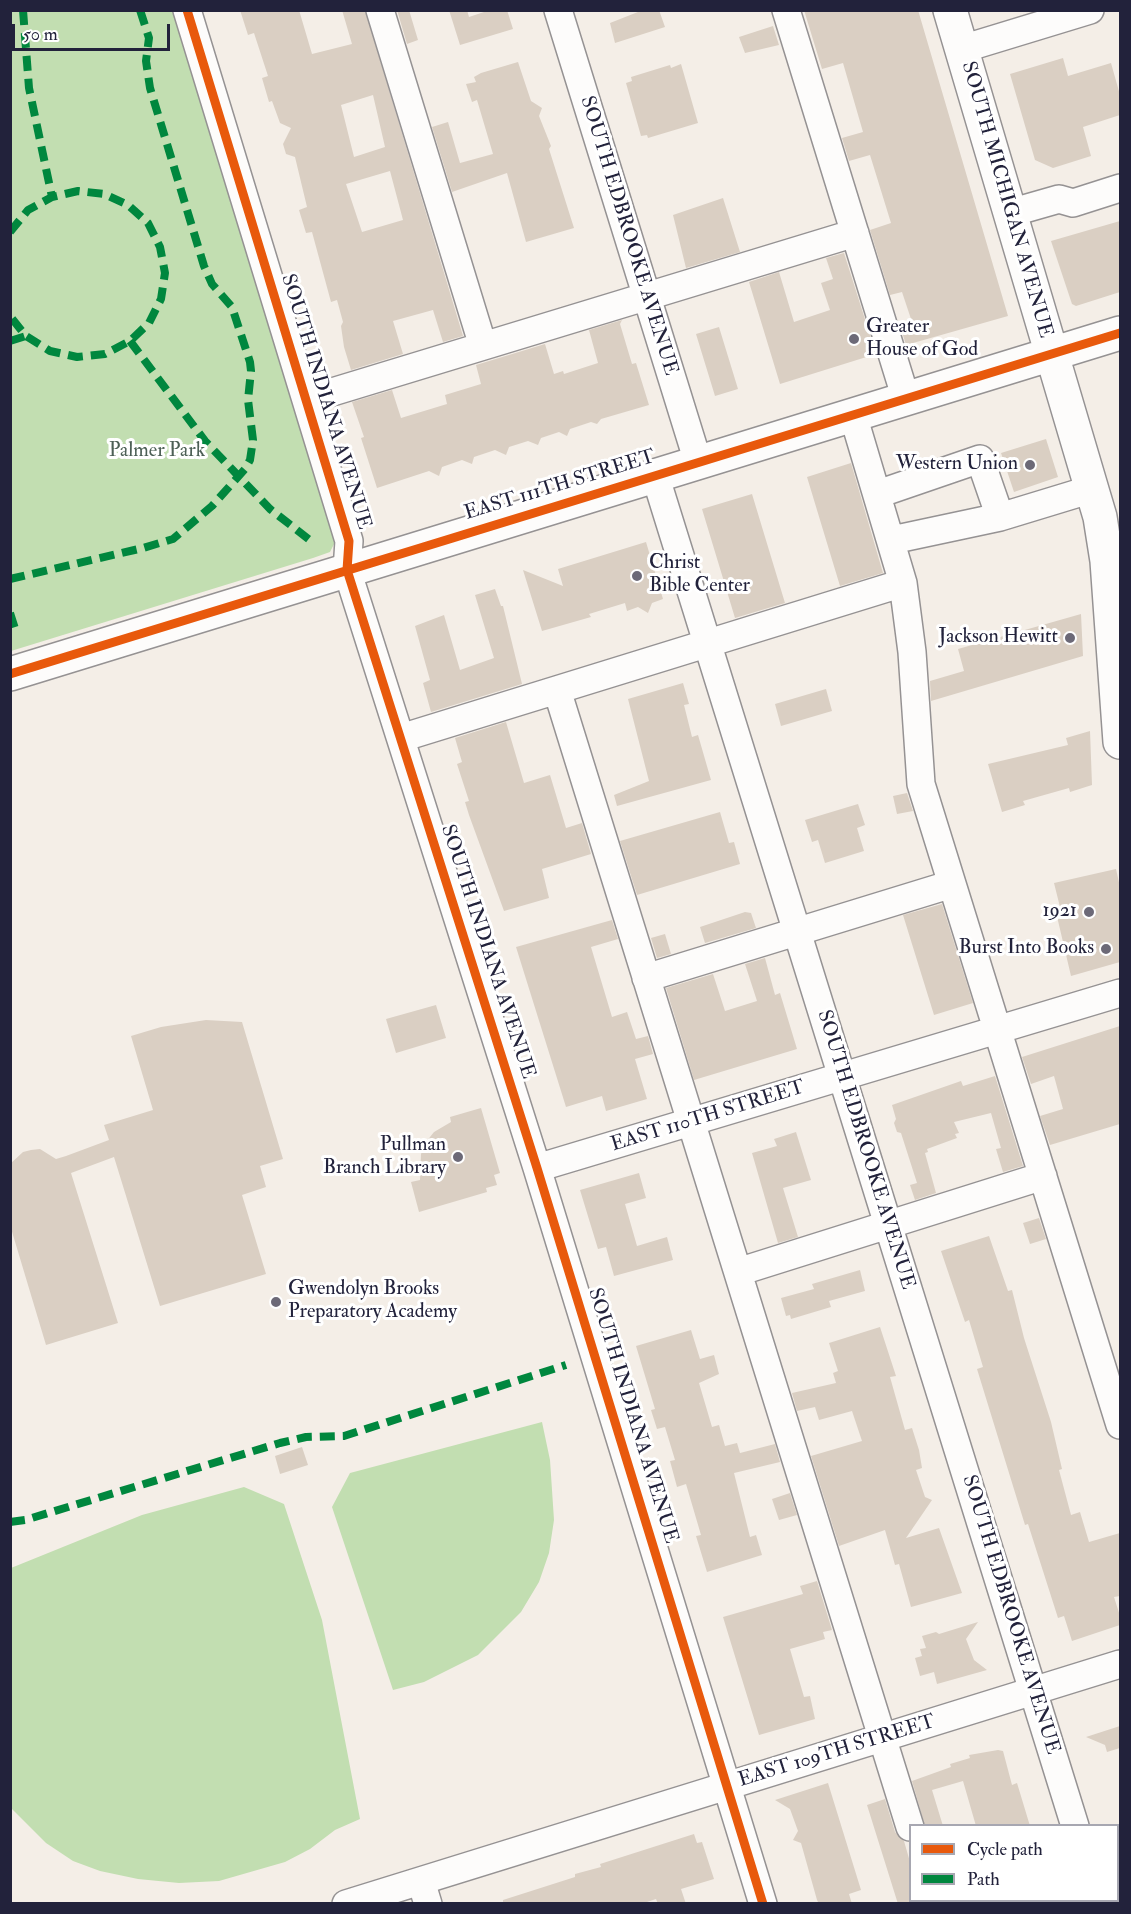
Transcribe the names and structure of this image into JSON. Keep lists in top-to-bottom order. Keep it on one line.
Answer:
{"streets":{"main road":["SOUTH MICHIGAN AVENUE","EAST 111TH STREET"],"street":["SOUTH EDBROOKE AVENUE","SOUTH INDIANA AVENUE","EAST 110TH STREET","EAST 109TH STREET"]},"crossings":[["SOUTH MICHIGAN AVENUE","EAST 111TH STREET"],["SOUTH EDBROOKE AVENUE","EAST 111TH STREET"],["SOUTH EDBROOKE AVENUE","EAST 110TH STREET"],["SOUTH EDBROOKE AVENUE","EAST 109TH STREET"],["SOUTH INDIANA AVENUE","EAST 111TH STREET"],["SOUTH INDIANA AVENUE","EAST 110TH STREET"],["SOUTH INDIANA AVENUE","EAST 109TH STREET"]],"parks":["Palmer Park"],"places":["Greater House of God","Western Union","Christ Bible Center","Jackson Hewitt","1921","Burst Into Books","Pullman Branch Library","Gwendolyn Brooks Preparatory Academy"],"legend":["Cycle path","Path"],"scale_bar":"50 m"}
